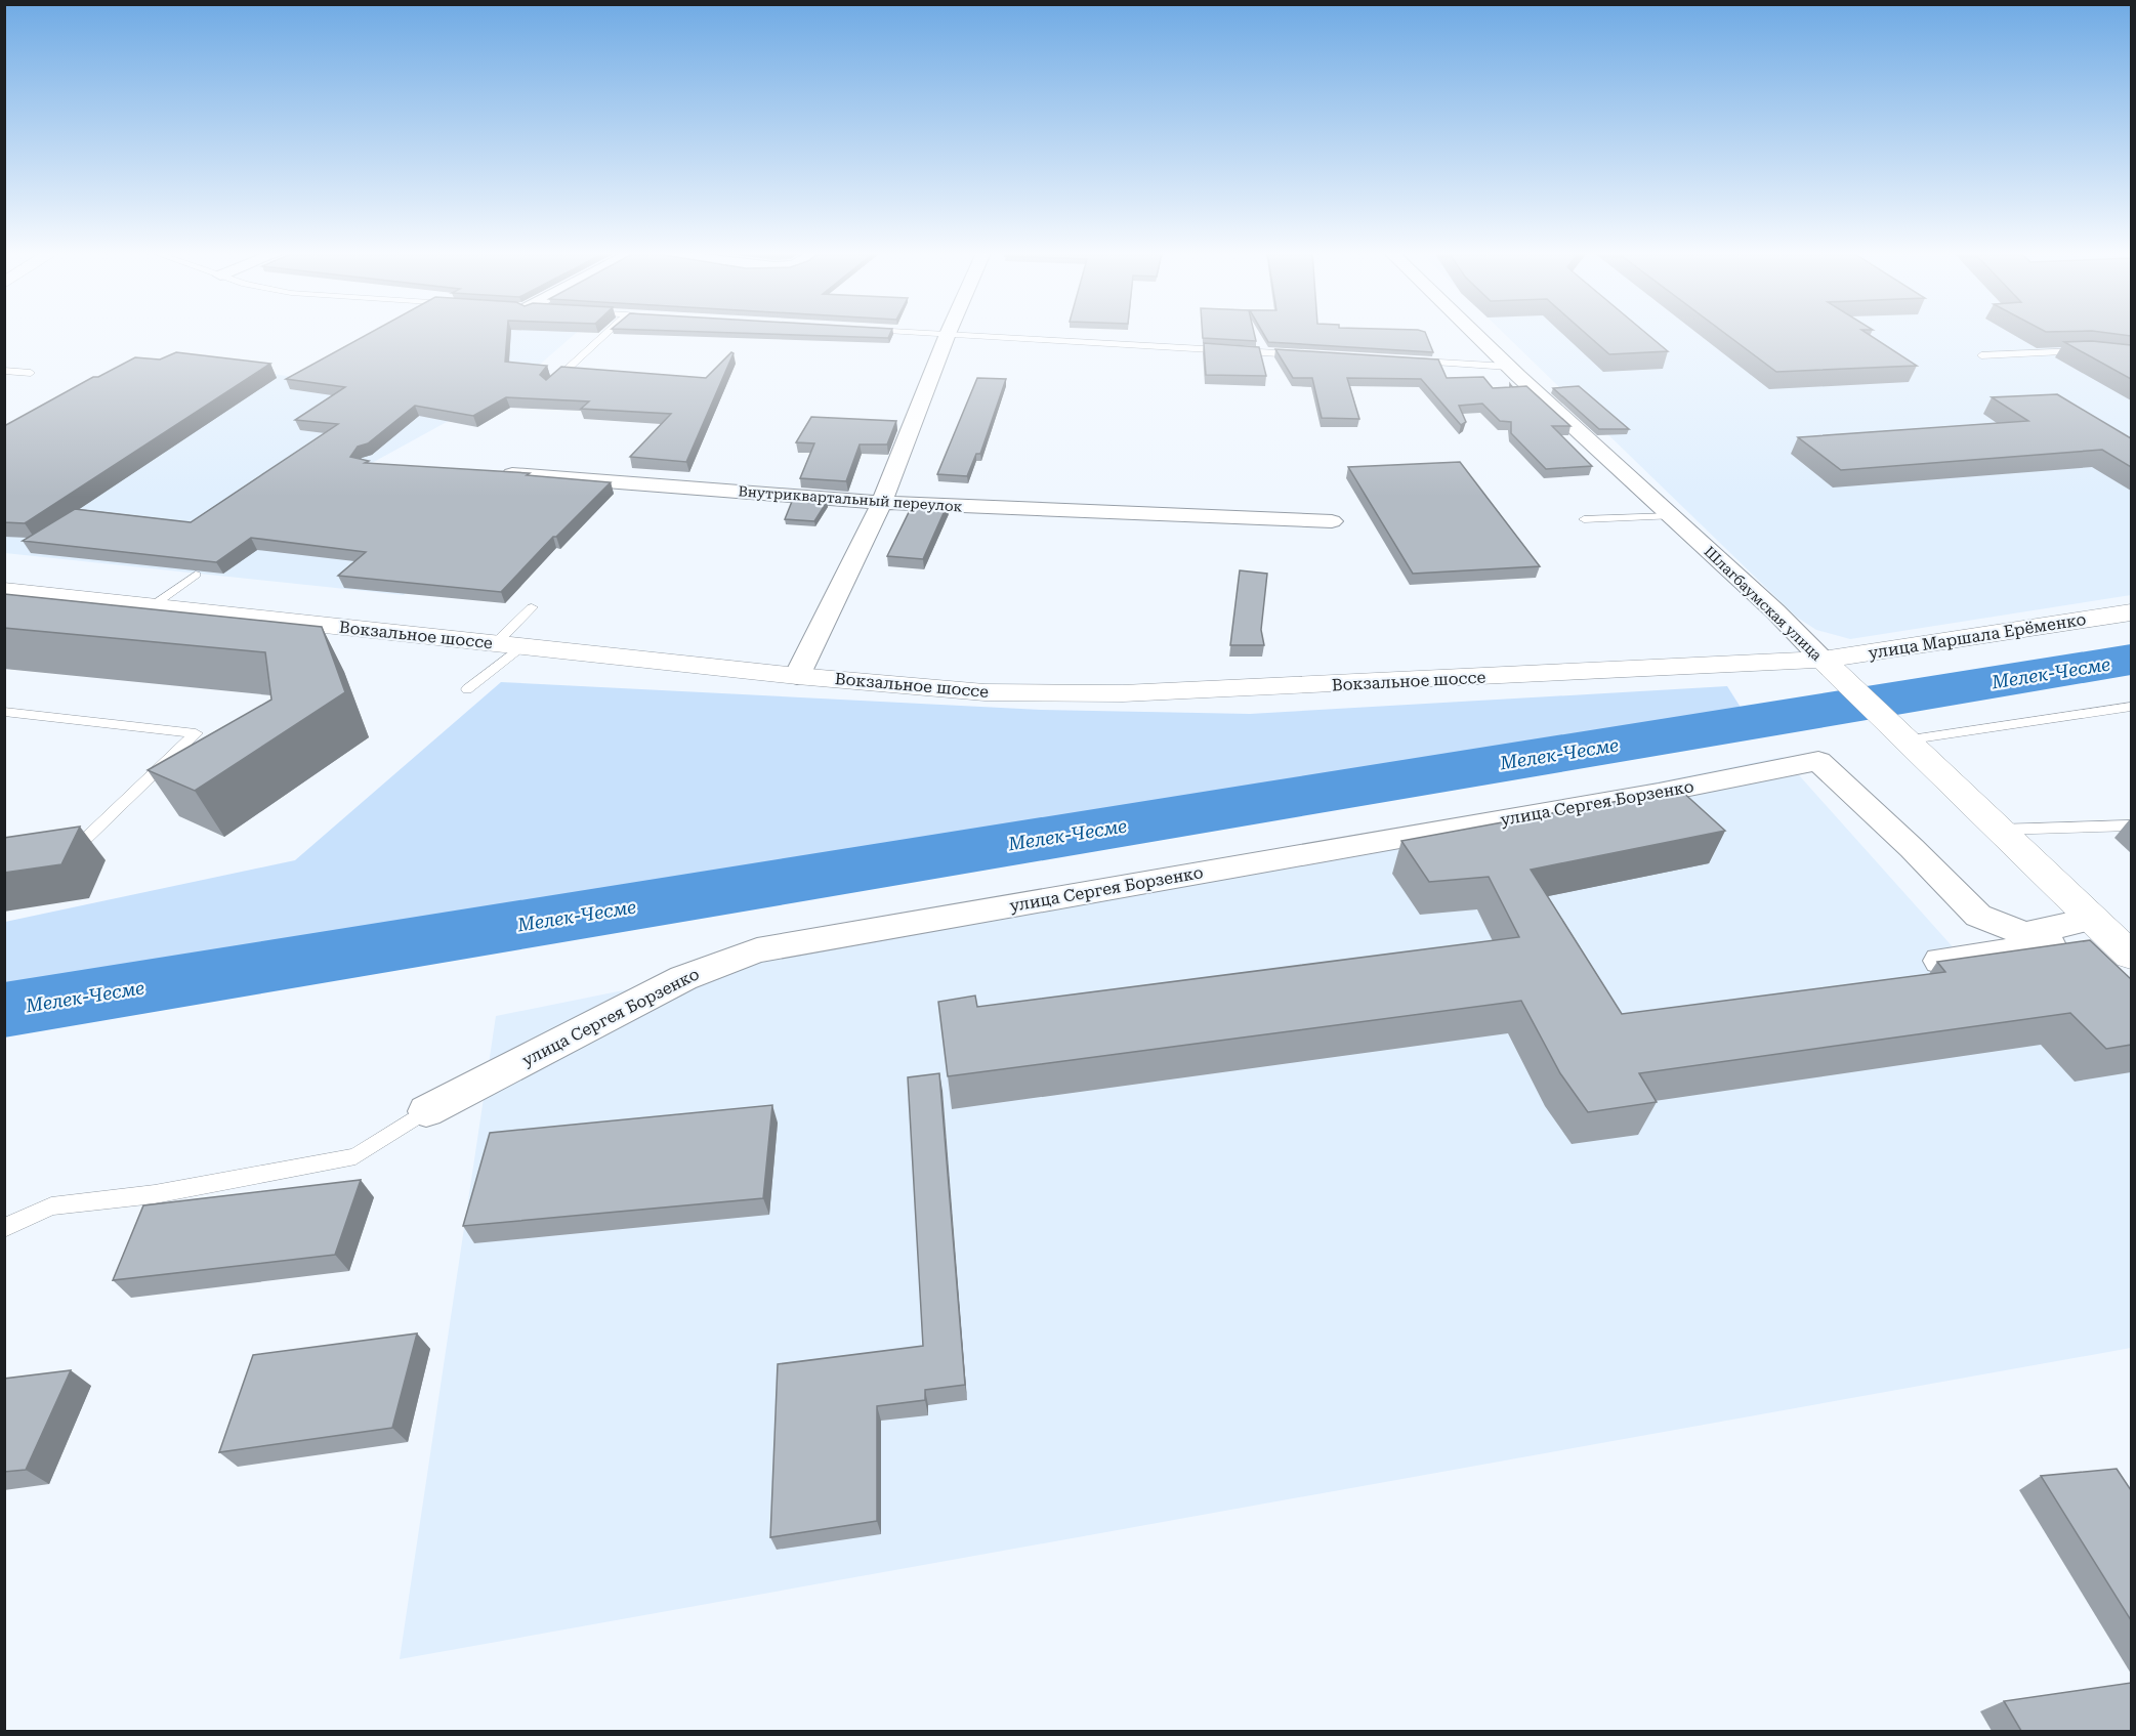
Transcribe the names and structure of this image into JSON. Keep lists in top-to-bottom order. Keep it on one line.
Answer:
{"streets":{"main road":["Шлагбаумская улица","Вокзальное шоссе","улица Маршала Ерёменко"],"street":["Внутриквартальный переулок","улица Сергея Борзенко"]},"crossings":[["Шлагбаумская улица","Вокзальное шоссе"],["Шлагбаумская улица","улица Маршала Ерёменко"],["Вокзальное шоссе","улица Маршала Ерёменко"]],"water":["Мелек-Чесме"]}
